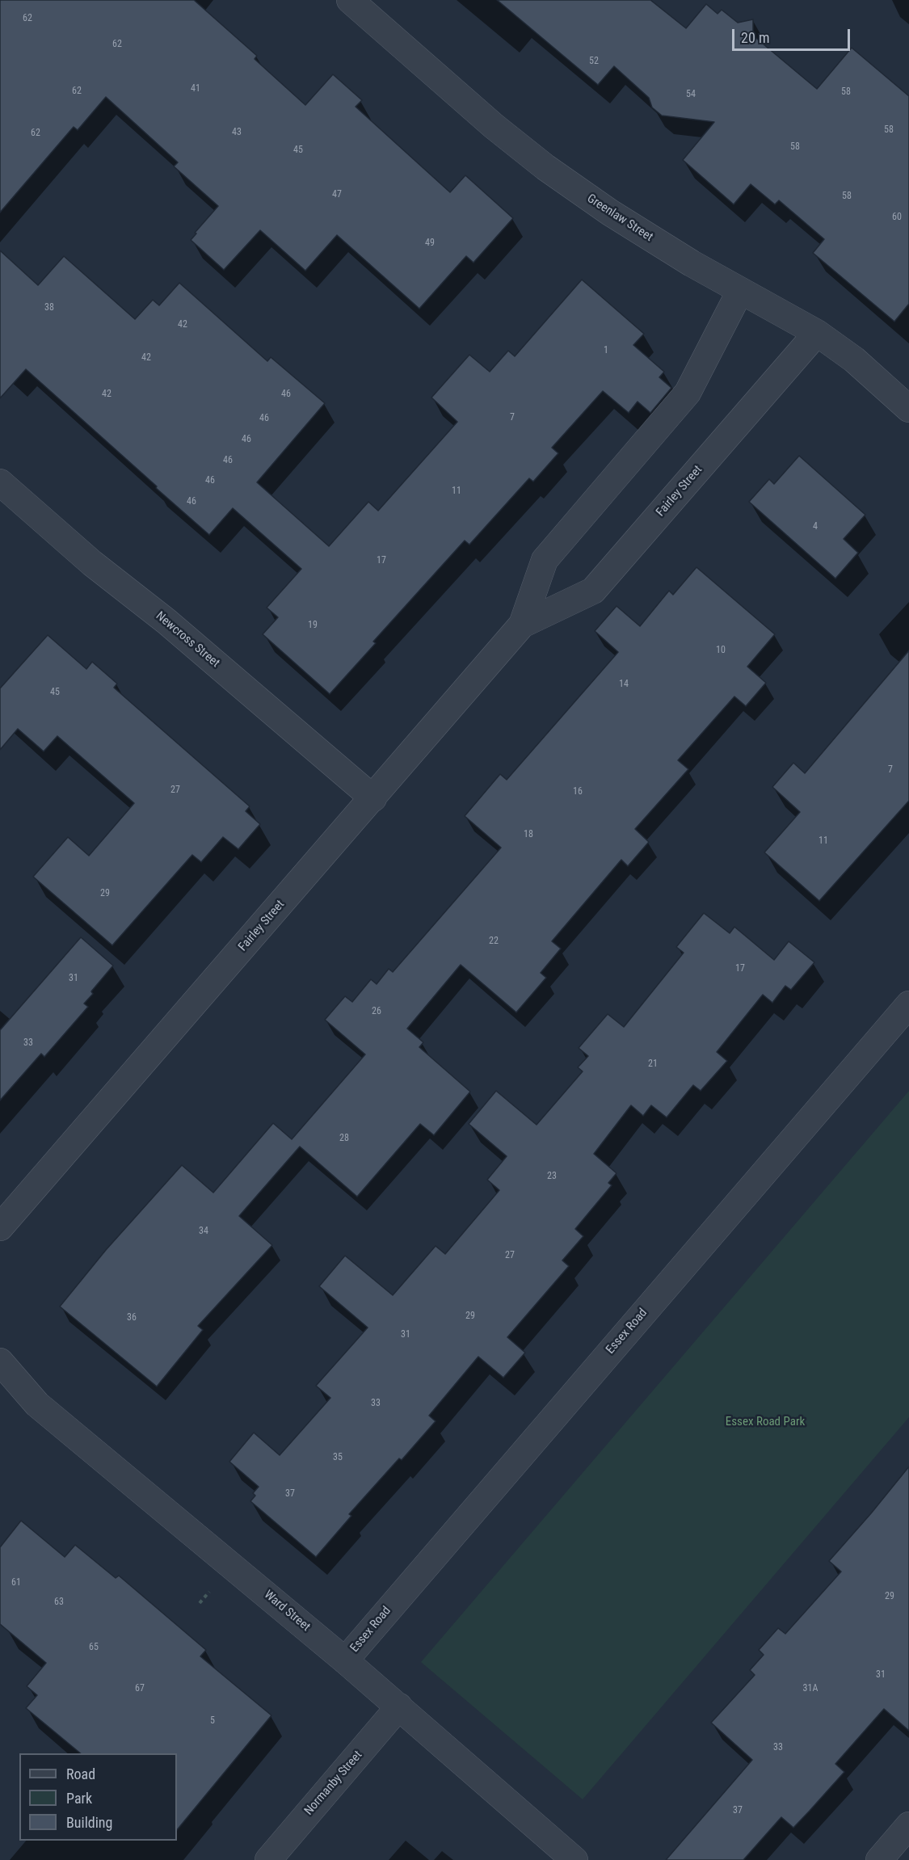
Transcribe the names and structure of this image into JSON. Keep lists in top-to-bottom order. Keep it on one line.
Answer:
{"streets":{"street":["Greenlaw Street","Fairley Street","Newcross Street","Essex Road","Ward Street","Normanby Street"]},"crossings":[["Greenlaw Street","Fairley Street"],["Fairley Street","Newcross Street"],["Essex Road","Ward Street"],["Ward Street","Normanby Street"]],"parks":["Essex Road Park"],"house_numbers":["62","62","52","41","62","58","54","58","43","62","58","45","47","58","60","49","38","42","1","42","42","46","7","46","46","46","46","11","46","4","17","19","10","14","45","7","27","16","18","11","29","22","17","31","26","33","21","28","23","34","27","29","36","31","33","35","37","61","29","63","65","31","67","31A","5","33","37"],"legend":["Road","Park","Building"],"scale_bar":"20 m"}
